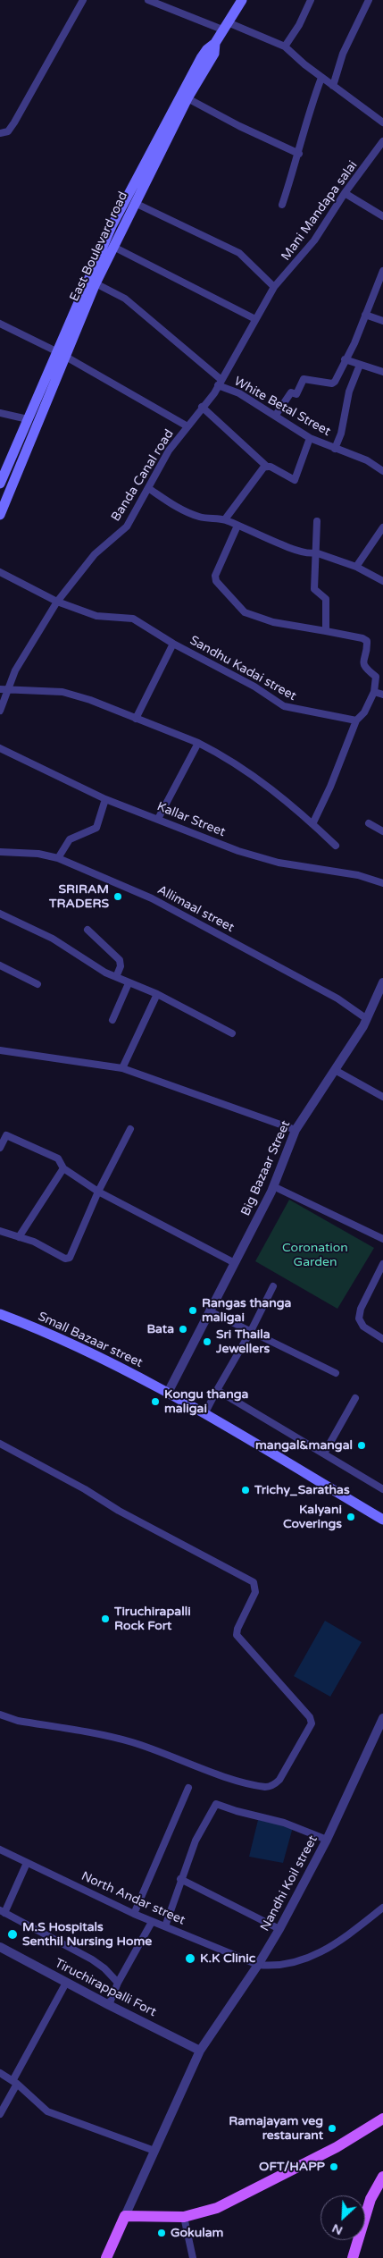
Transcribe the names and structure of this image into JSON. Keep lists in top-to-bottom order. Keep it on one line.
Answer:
{"streets":{"main road":["East Boulevard road","Small Bazaar street"],"street":["Mani Mandapa salai","White Betal Street","Banda Canal road","Sandhu Kadai street","Kallar Street","Allimaal street","Big Bazaar Street","Nandhi Koil street","North Andar street","Tiruchirappalli Fort"]},"crossings":[["Mani Mandapa salai","White Betal Street"],["Mani Mandapa salai","Banda Canal road"],["East Boulevard road","White Betal Street"],["White Betal Street","Banda Canal road"],["Banda Canal road","Sandhu Kadai street"],["Allimaal street","Big Bazaar Street"],["Big Bazaar Street","Small Bazaar street"],["Nandhi Koil street","North Andar street"],["Nandhi Koil street","Tiruchirappalli Fort"]],"parks":["Coronation Garden"],"places":["SRIRAM TRADERS","Rangas thanga maligai","Bata","Sri Thaila Jewellers","Kongu thanga maligai","mangal&mangal","Trichy_Sarathas","Kalyani Coverings","Tiruchirapalli Rock Fort","M.S Hospitals Senthil Nursing Home","K.K Clinic","Ramajayam veg restaurant","OFT/HAPP","Gokulam"],"north":"bottom left"}
